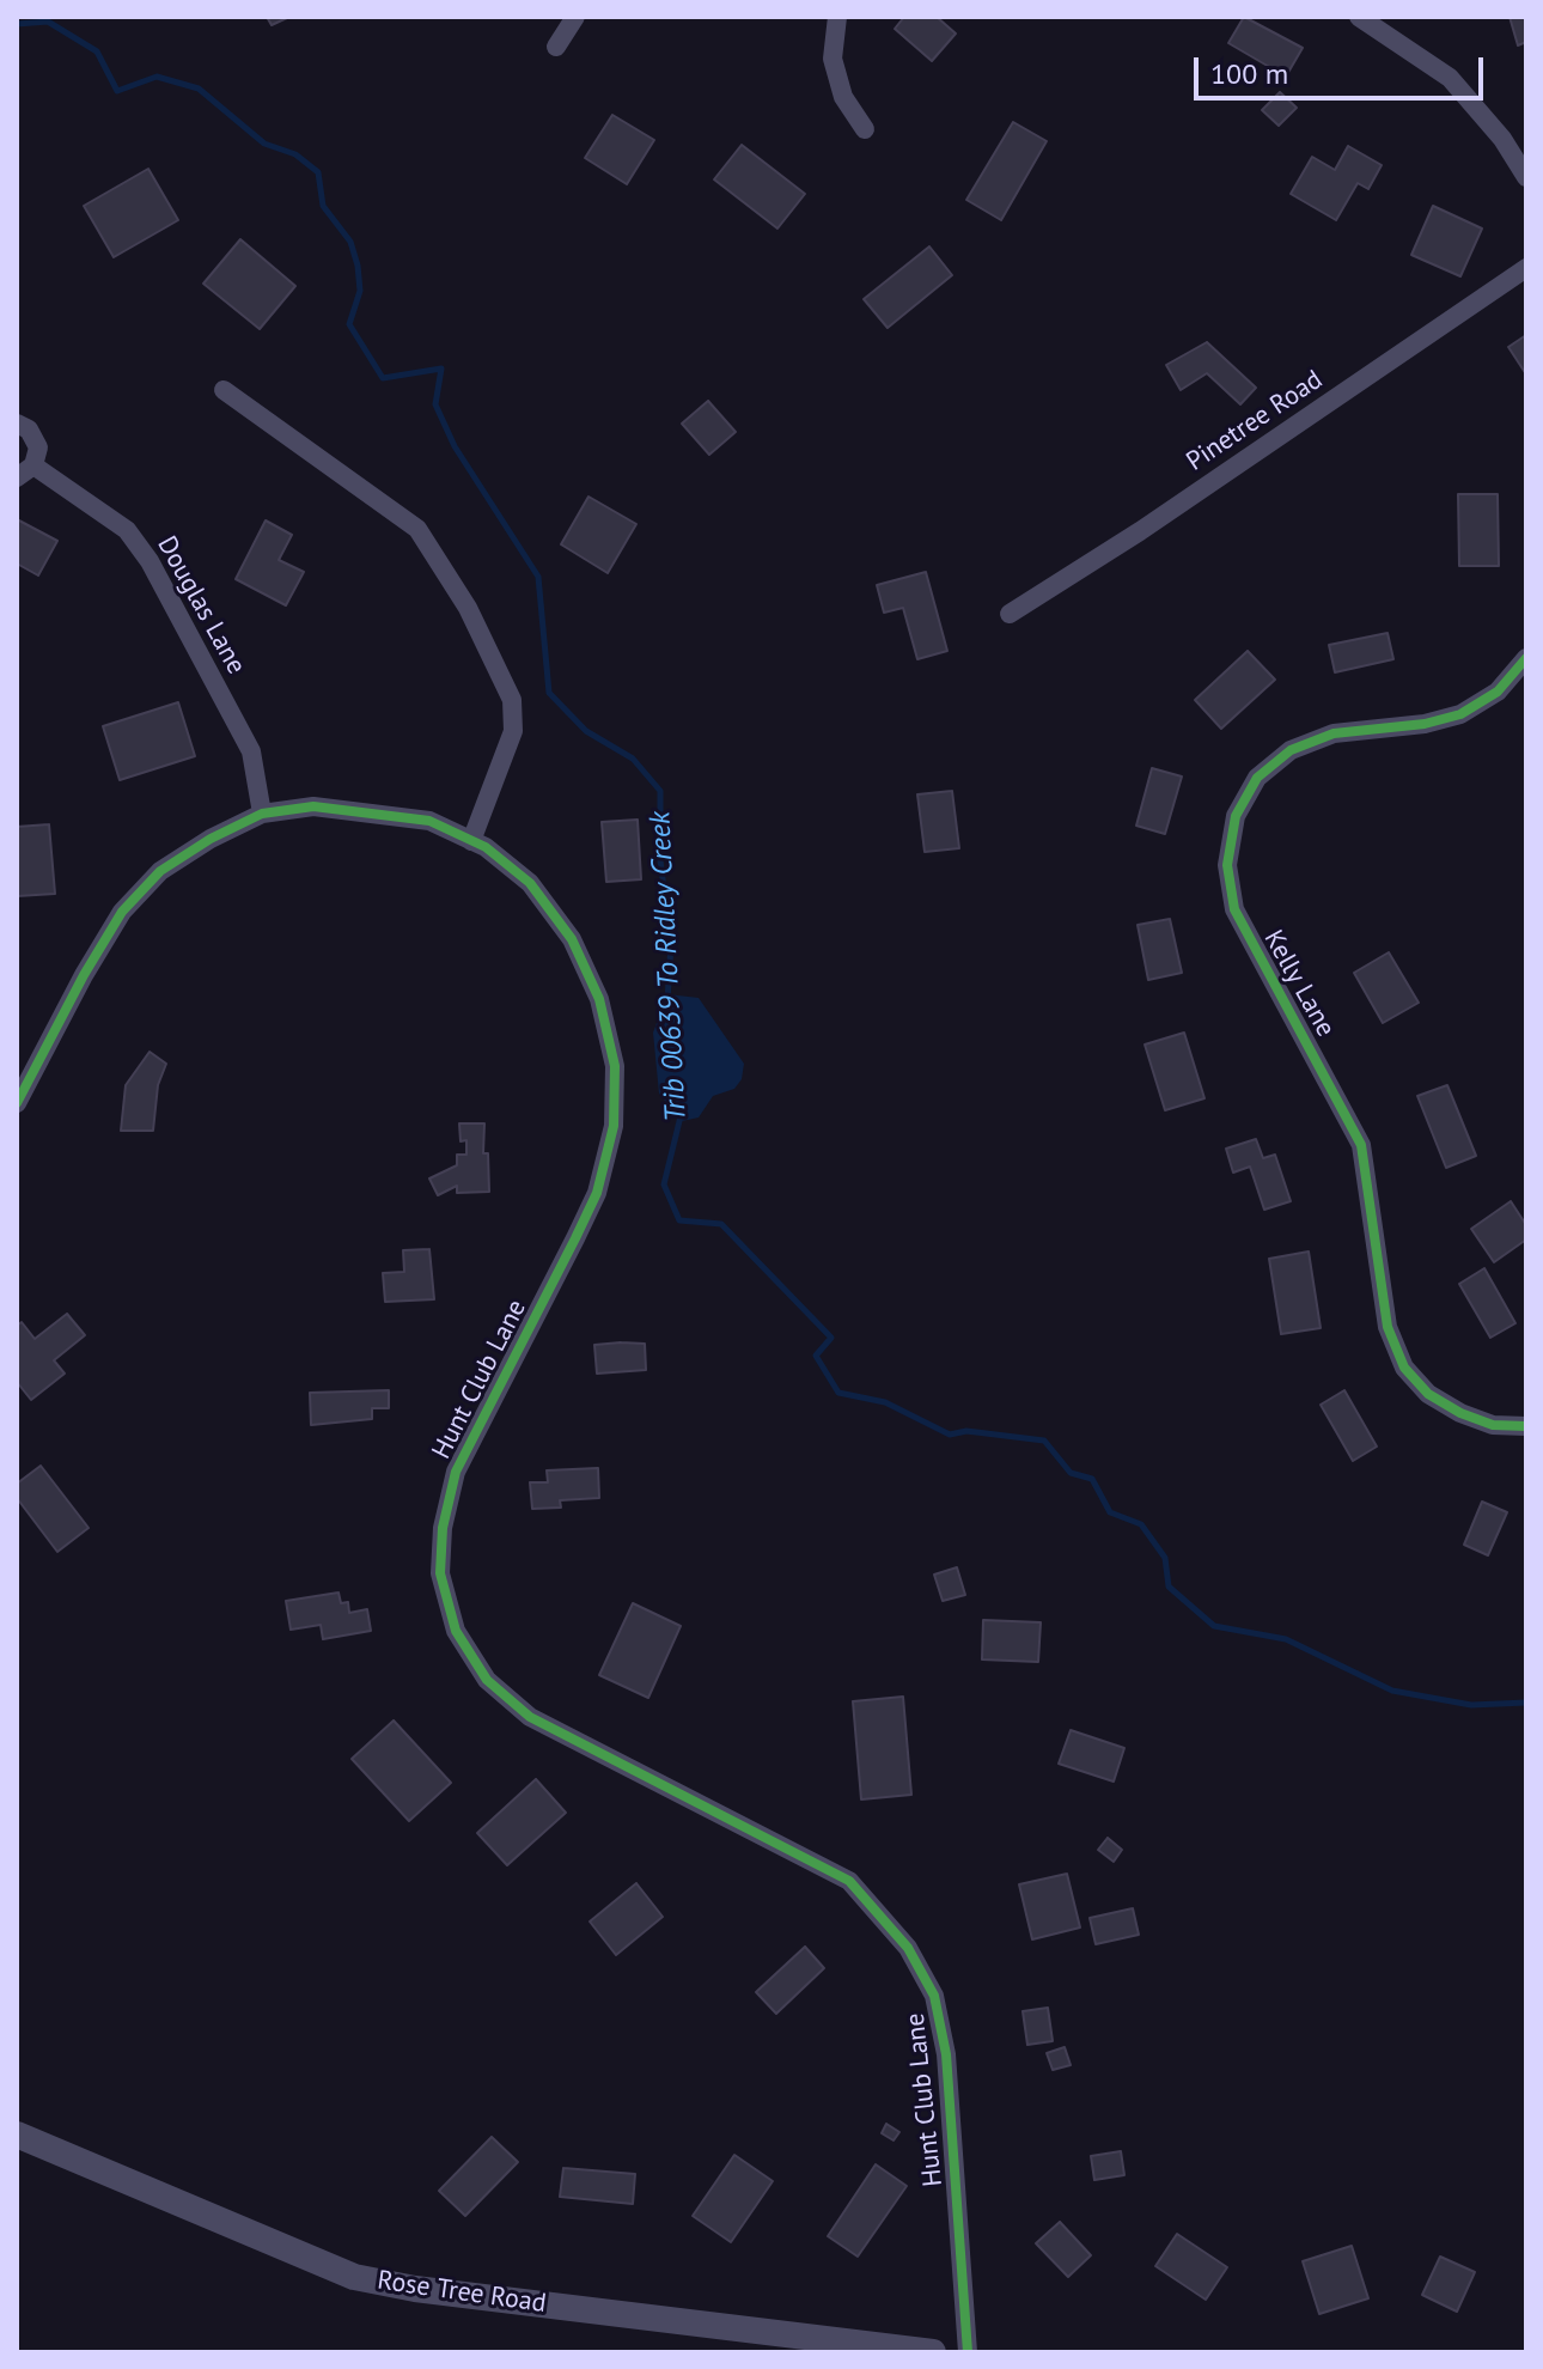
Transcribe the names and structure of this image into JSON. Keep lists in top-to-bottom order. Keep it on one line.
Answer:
{"streets":{"street":["Pinetree Road","Douglas Lane","Kelly Lane","Hunt Club Lane","Rose Tree Road"]},"crossings":[["Douglas Lane","Hunt Club Lane"]],"water":["Trib 00639 To Ridley Creek"],"scale_bar":"100 m"}
